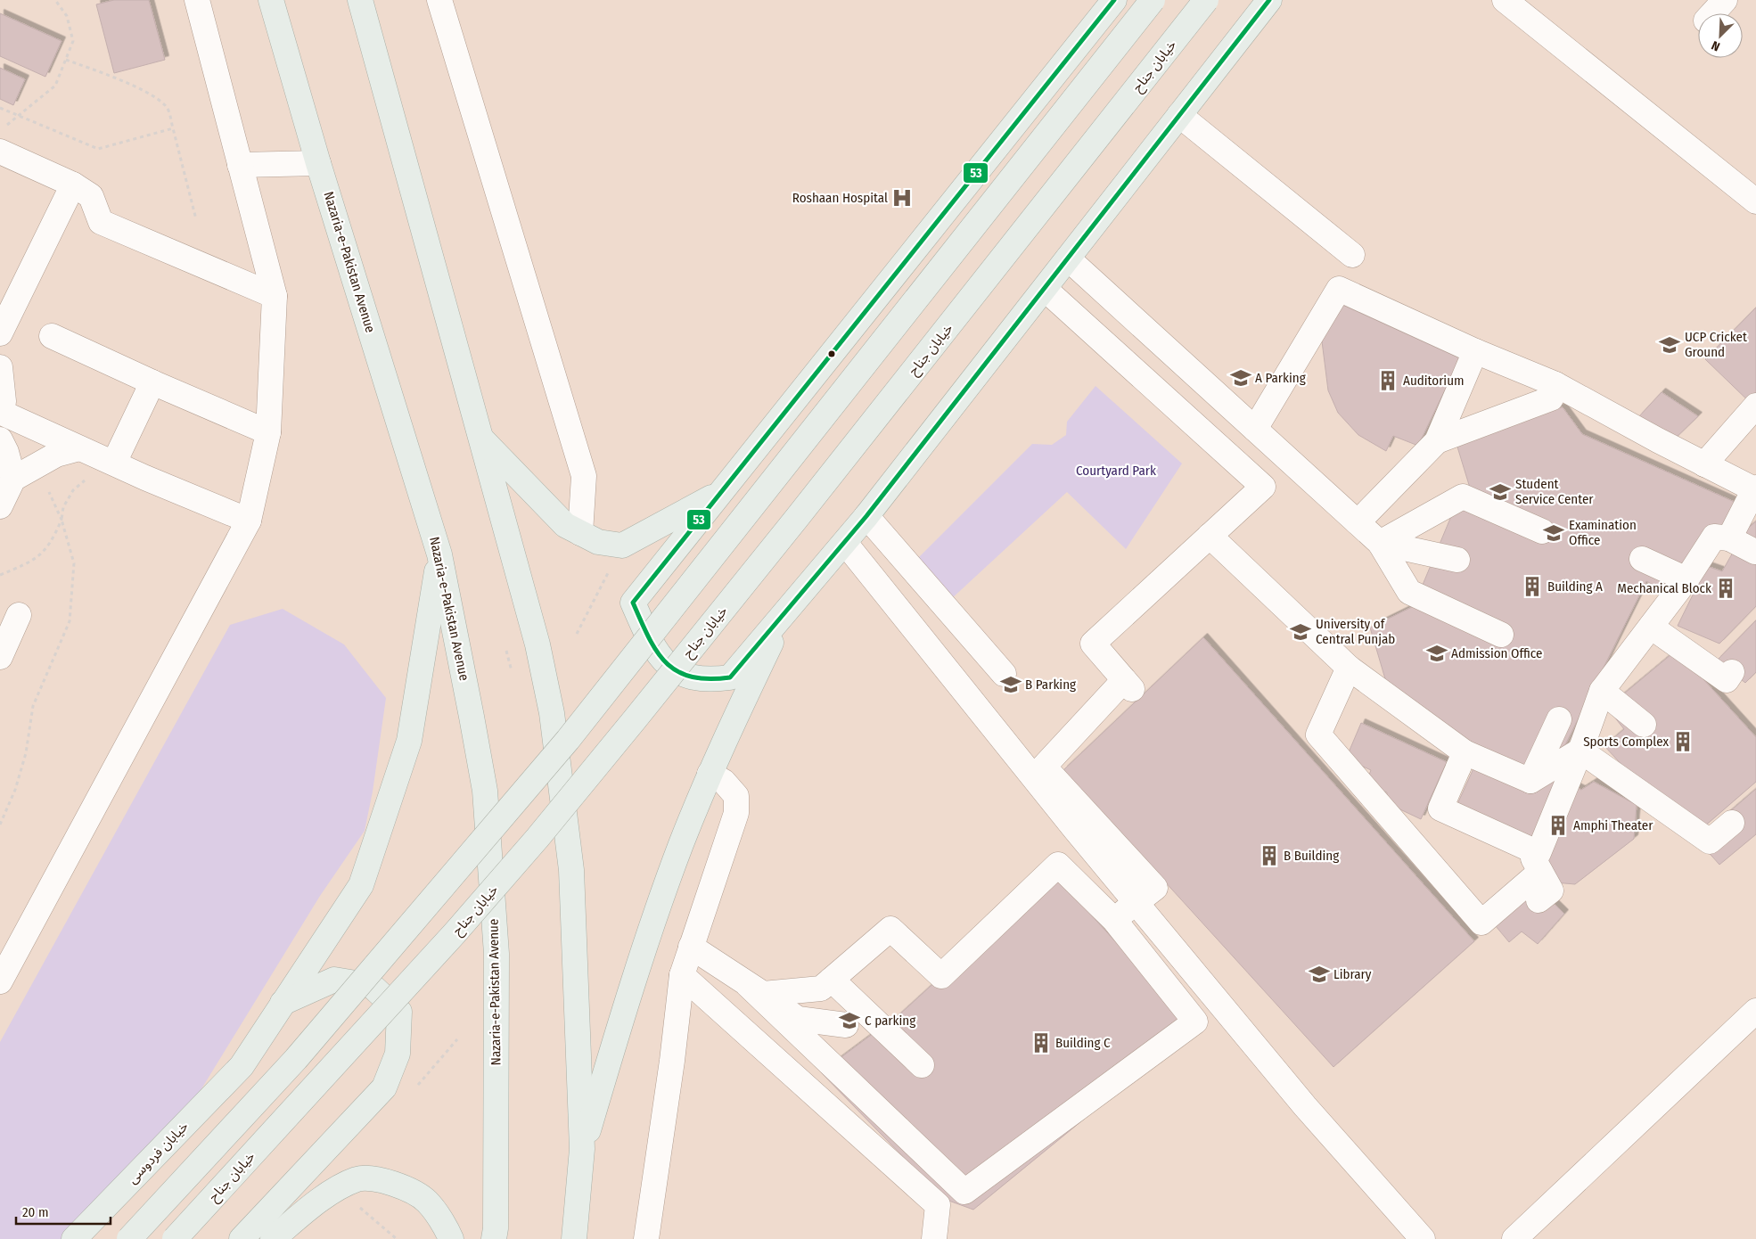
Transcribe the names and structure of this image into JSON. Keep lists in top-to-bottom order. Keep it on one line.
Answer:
{"streets":{"main road":["خیابان جناح","Nazaria-e-Pakistan Avenue","خیابان فردوسی"]},"crossings":[["Nazaria-e-Pakistan Avenue","خیابان فردوسی"]],"parks":["Courtyard Park"],"places":{"hospital":["Roshaan Hospital"],"school or university":["UCP Cricket Ground","A Parking","Student Service Center","Examination Office","University of Central Punjab","Admission Office","B Parking","Library","C parking"],"building":["Auditorium","Building A","Mechanical Block","Sports Complex","Amphi Theater","B Building","Building C"]},"lines":["transit line 53"],"scale_bar":"20 m","north":"bottom left"}
